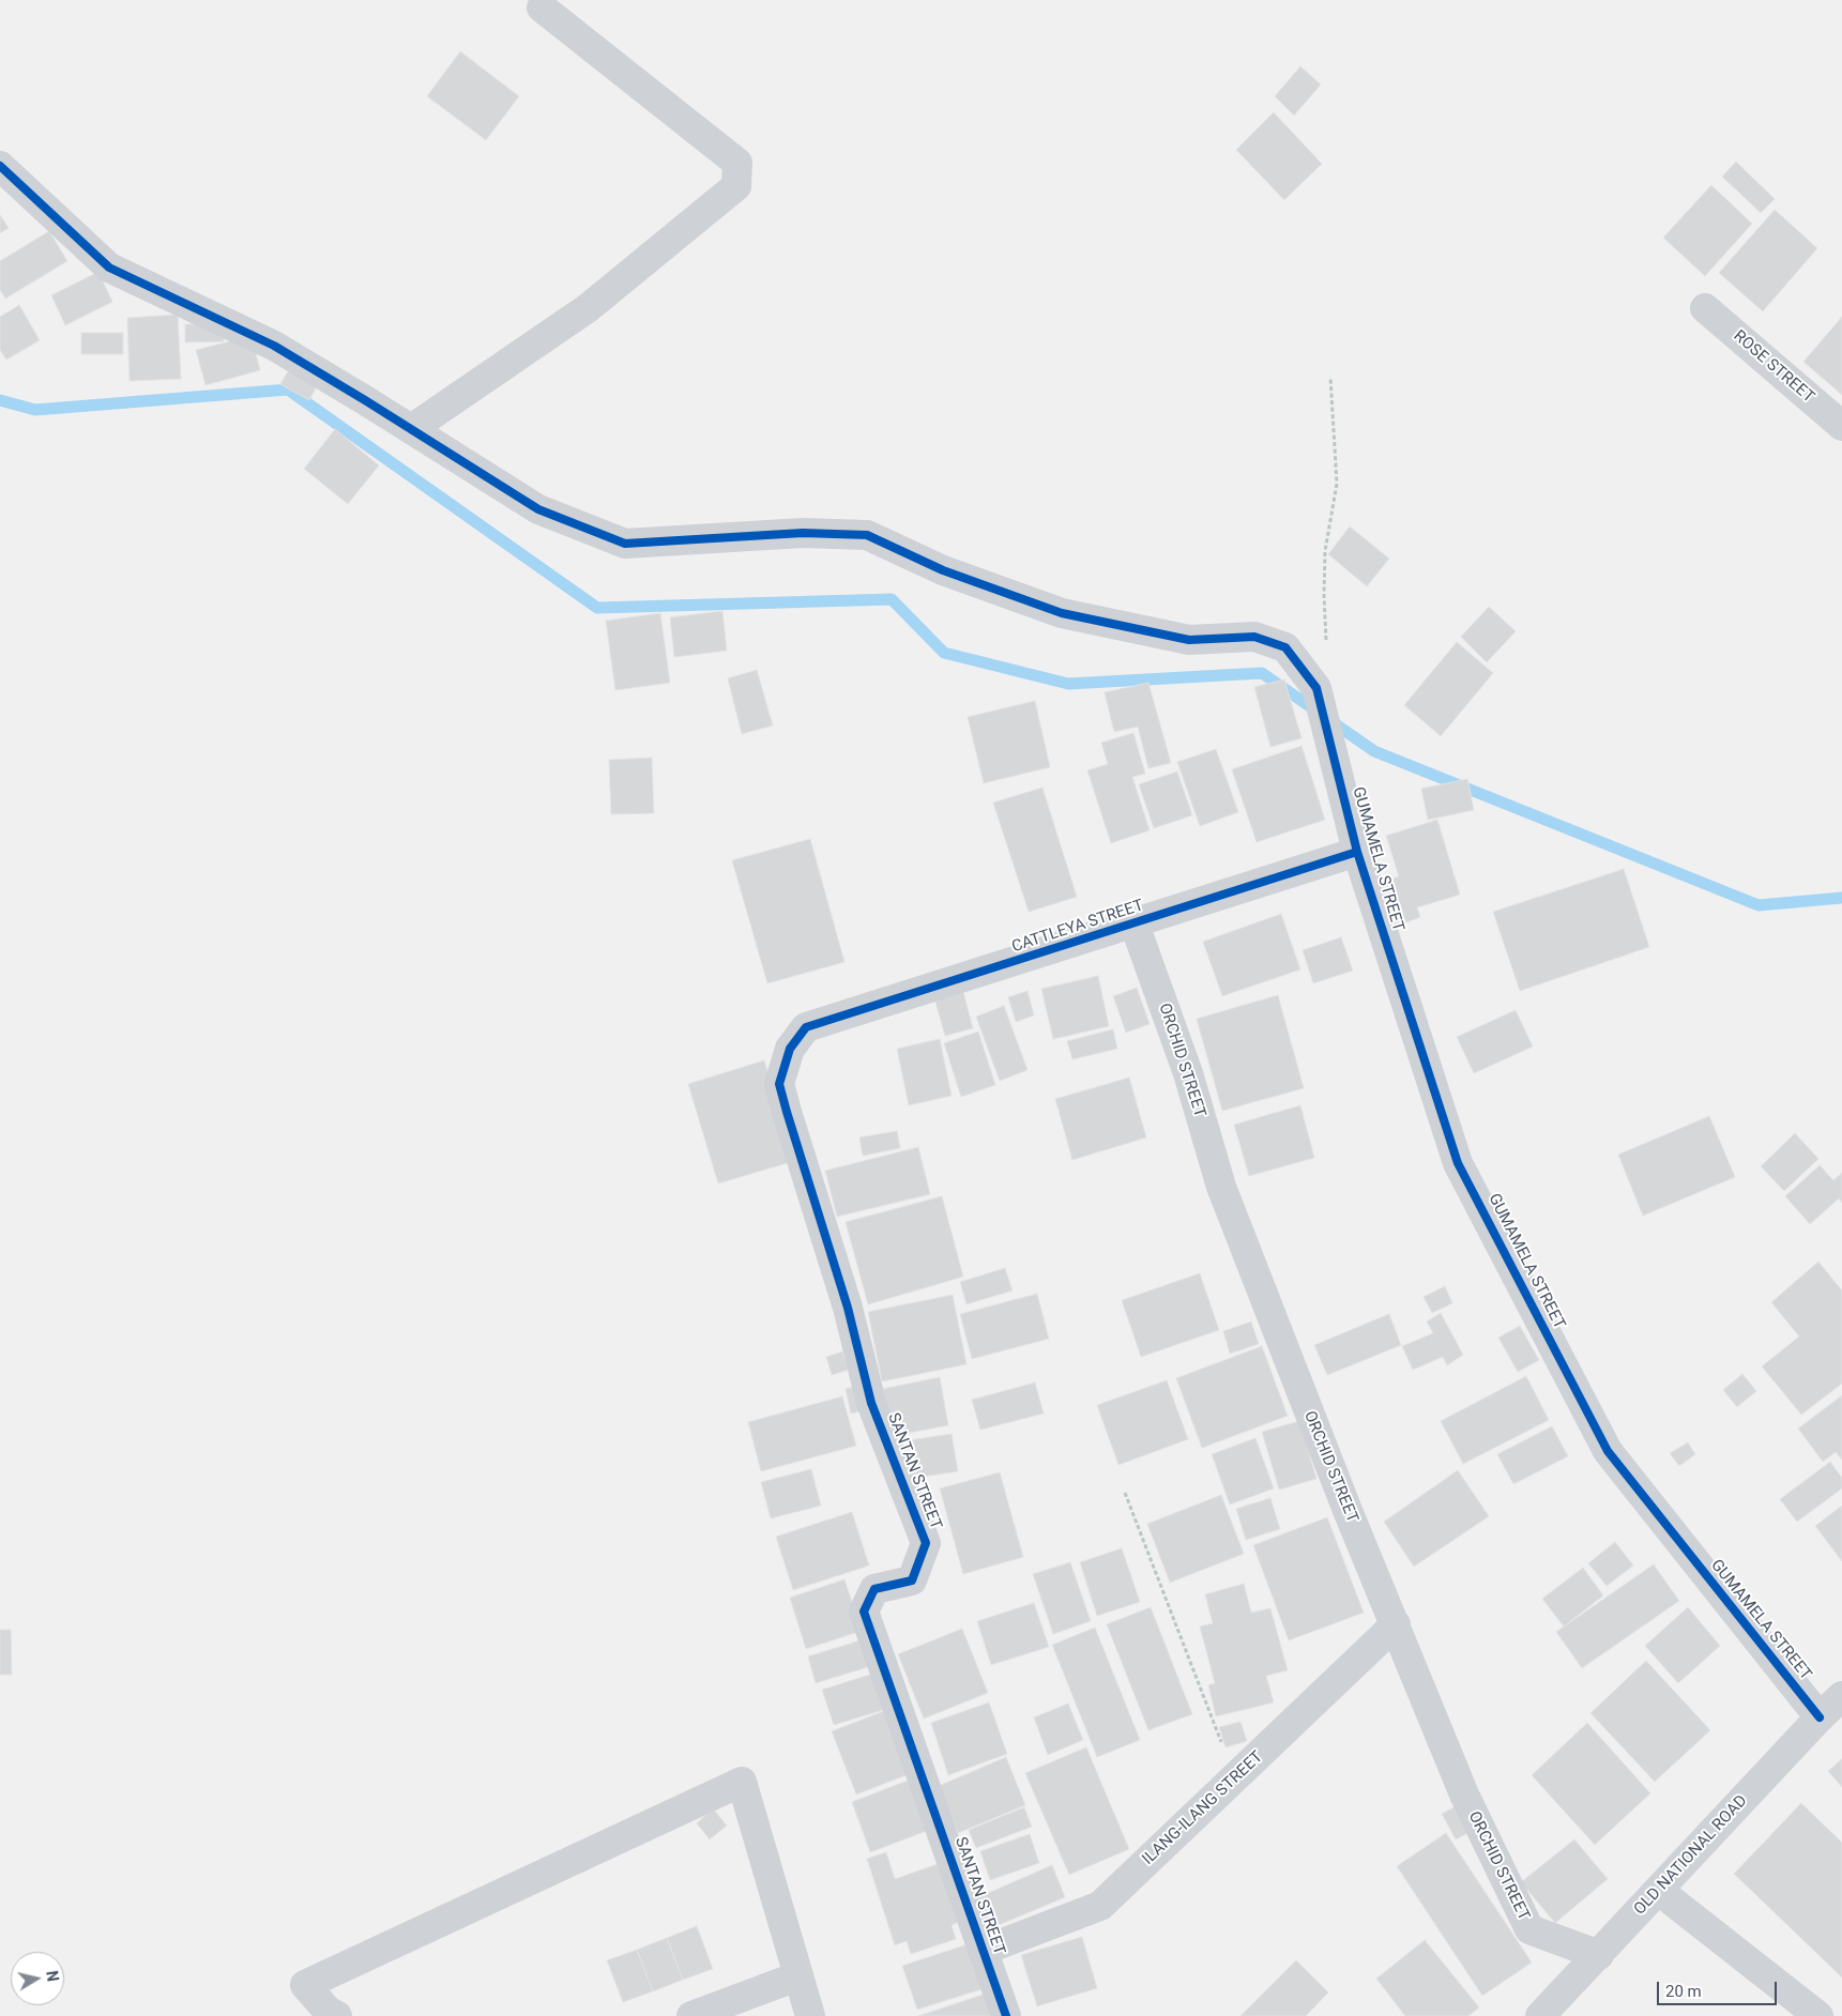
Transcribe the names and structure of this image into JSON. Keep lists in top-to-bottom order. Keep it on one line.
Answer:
{"streets":{"main road":["OLD NATIONAL ROAD"],"street":["ROSE STREET","GUMAMELA STREET","CATTLEYA STREET","ORCHID STREET","SANTAN STREET","ILANG-ILANG STREET"]},"crossings":[["GUMAMELA STREET","CATTLEYA STREET"],["GUMAMELA STREET","OLD NATIONAL ROAD"],["CATTLEYA STREET","ORCHID STREET"],["CATTLEYA STREET","SANTAN STREET"],["ORCHID STREET","ILANG-ILANG STREET"],["ORCHID STREET","OLD NATIONAL ROAD"],["SANTAN STREET","ILANG-ILANG STREET"]],"scale_bar":"20 m","north":"right"}
